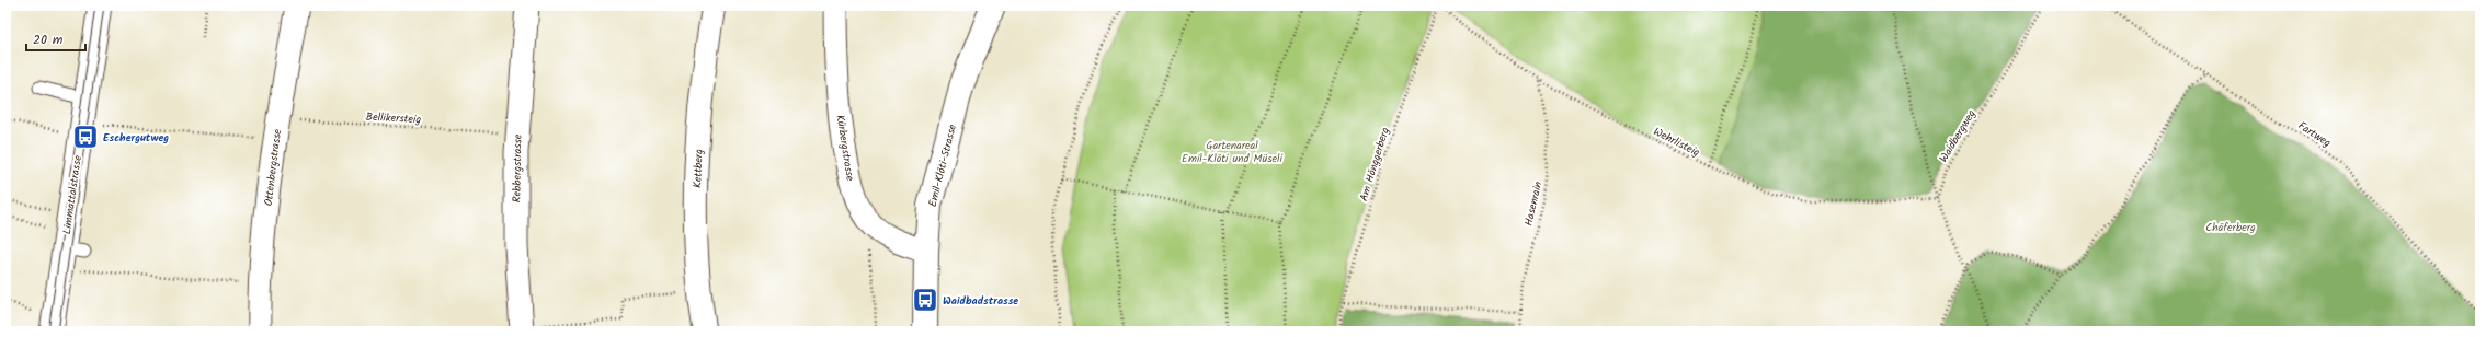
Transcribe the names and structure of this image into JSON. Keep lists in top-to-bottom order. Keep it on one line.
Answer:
{"streets":{"street":["Kürbergstrasse","Emil-Klöti-Strasse","Ottenbergstrasse","Rebbergstrasse","Kettberg","Limmattalstrasse"],"path":["Bellikersteig","Fartweg","Waidbergweg","Wehrlisteig","Am Hönggerberg","Hasenrain"]},"crossings":[["Waidbergweg","Wehrlisteig"],["Wehrlisteig","Hasenrain"],["Kürbergstrasse","Emil-Klöti-Strasse"]],"parks":["Gartenareal Emil-Klöti und Müseli","Chäferberg"],"places":{"bus stop":["Eschergutweg","Waidbadstrasse"]},"scale_bar":"20 m"}
